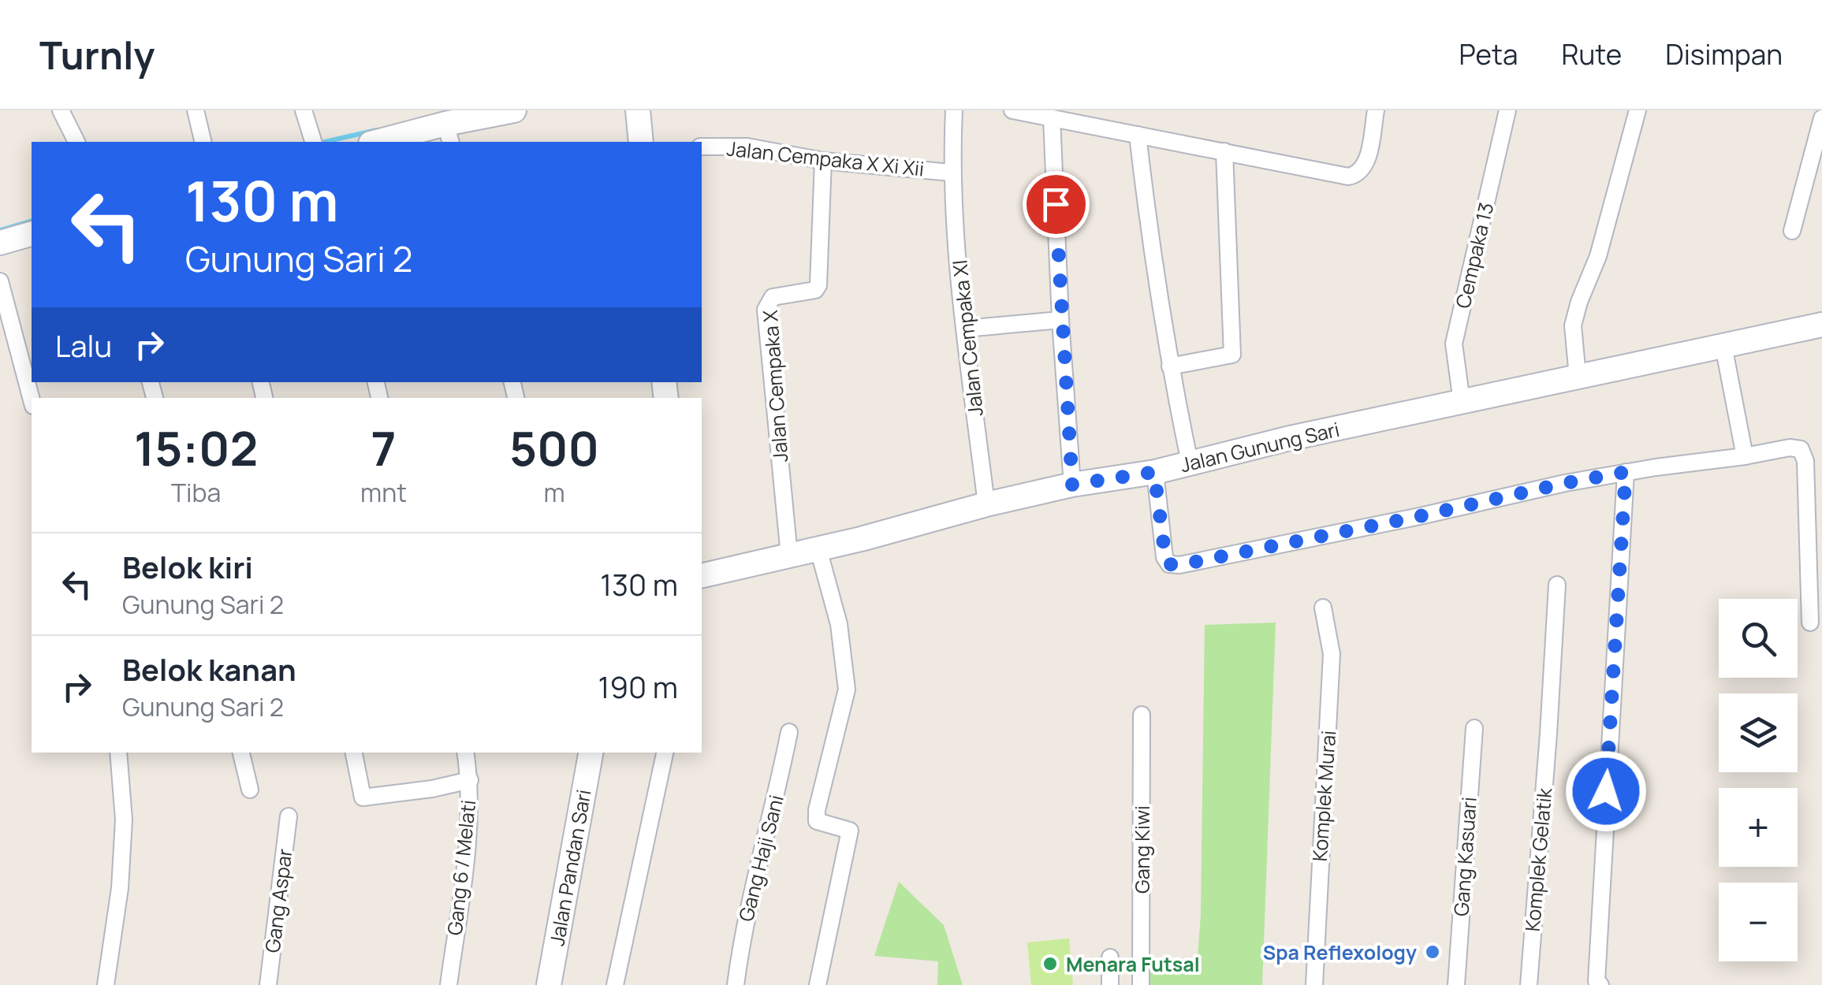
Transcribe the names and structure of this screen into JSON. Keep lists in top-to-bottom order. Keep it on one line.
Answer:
{"streets":{"street":["Jalan Cempaka X Xi Xii","Cempaka 13","Jalan Cempaka XI","Jalan Cempaka X","Jalan Gunung Sari","Komplek Murai","Gang Kiwi","Gang Kasuari","Gang Haji Sani","Komplek Gelatik","Gang 6 / Melati","Jalan Pandan Sari","Gang Aspar"]},"crossings":[["Jalan Cempaka X Xi Xii","Jalan Cempaka XI"],["Jalan Cempaka X Xi Xii","Jalan Cempaka X"],["Cempaka 13","Jalan Gunung Sari"],["Jalan Cempaka XI","Jalan Gunung Sari"],["Jalan Cempaka X","Jalan Gunung Sari"]],"places":["Spa Reflexology","Menara Futsal"],"page":{"header":"Turnly","nav":["Peta","Rute","Disimpan"],"turn":["130 m","Gunung Sari 2"],"then":"Lalu","eta":["15:02","Tiba","7","mnt","500","m"],"list":[{"name":"Belok kiri","note":"Gunung Sari 2","value":"130 m"},{"name":"Belok kanan","note":"Gunung Sari 2","value":"190 m"}],"map_buttons":["+","−"]}}
